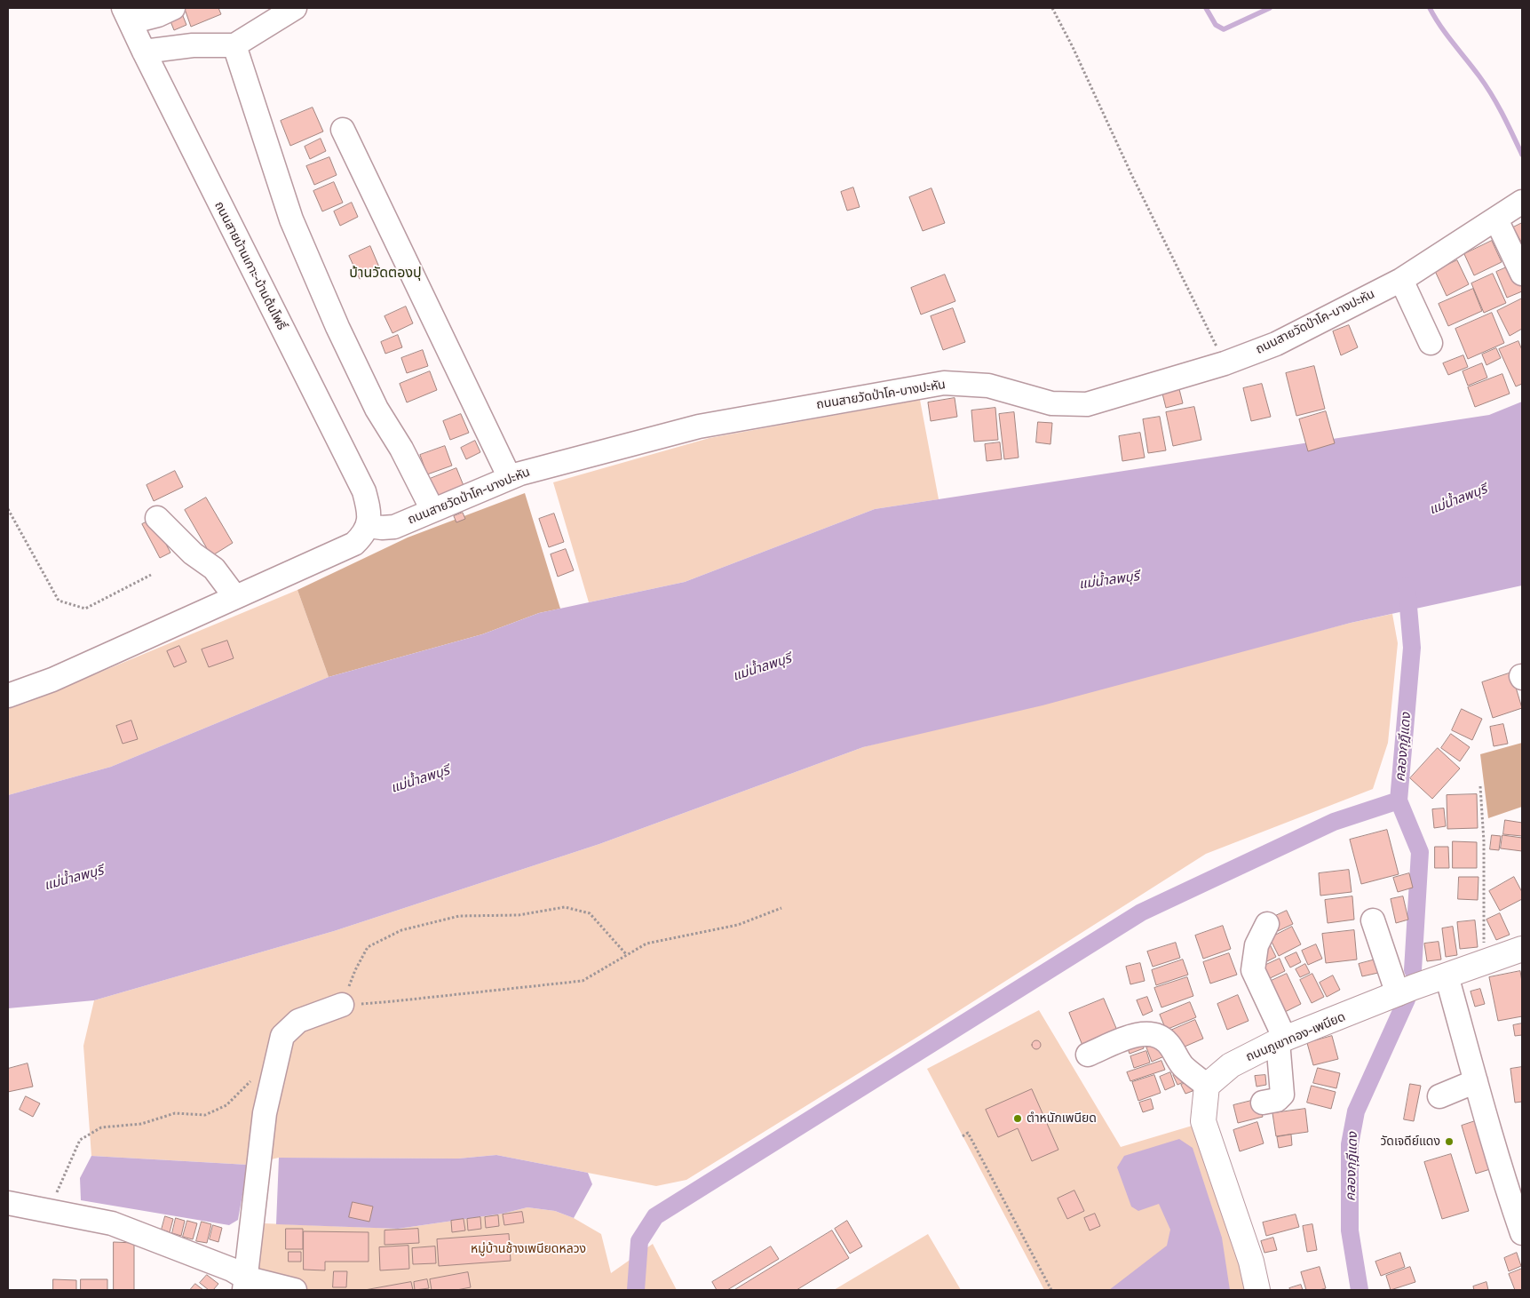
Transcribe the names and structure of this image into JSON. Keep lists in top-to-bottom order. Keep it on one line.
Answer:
{"streets":{"main road":["ถนนภูเขาทอง-เพนียด"],"street":["ถนนสายบ้านเกาะ-บ้านต้นโพธิ์","ถนนสายวัดป่าโค-บางปะหัน"]},"crossings":[["ถนนสายบ้านเกาะ-บ้านต้นโพธิ์","ถนนสายวัดป่าโค-บางปะหัน"]],"districts":["บ้านวัดตองปุ"],"water":["แม่น้ำลพบุรี","คลองกุฎีแดง"],"parks":["หมู่บ้านช้างเพนียดหลวง"],"places":["ตำหนักเพนียด","วัดเจดีย์แดง"]}
